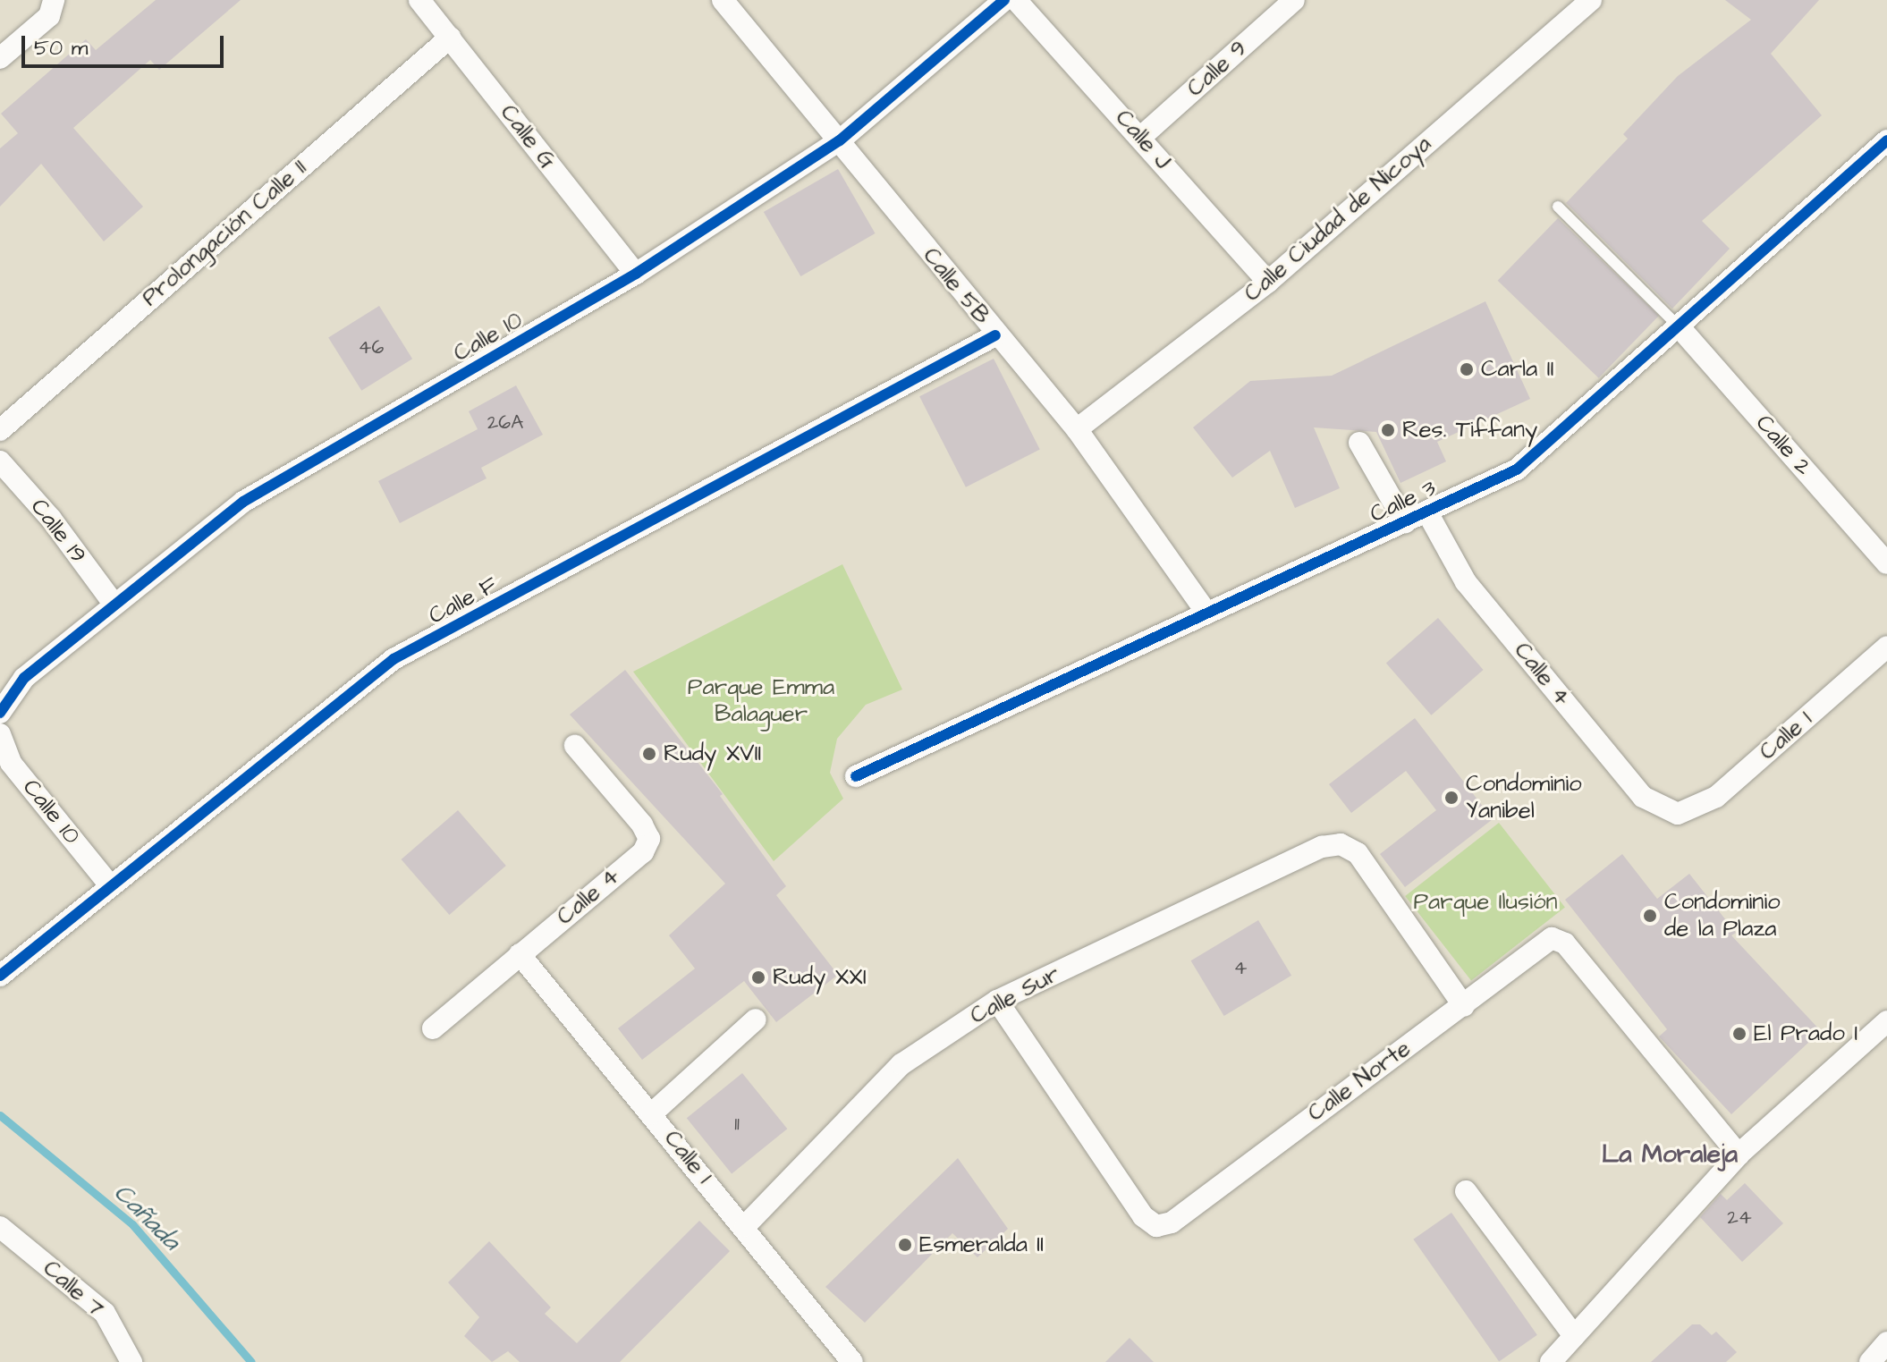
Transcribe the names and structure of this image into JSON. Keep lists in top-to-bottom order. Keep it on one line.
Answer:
{"streets":{"street":["Calle 9","Calle G","Calle J","Calle Ciudad de Nicoya","Prolongación Calle 11","Calle 5B","Calle 10","Calle 2","Calle 3","Calle 19","Calle F","Calle 4","Calle 1","Calle Sur","Calle Norte","Calle 7"]},"crossings":[["Calle 9","Calle J"],["Calle G","Prolongación Calle 11"],["Calle G","Calle 10"],["Calle J","Calle Ciudad de Nicoya"],["Calle Ciudad de Nicoya","Calle 5B"],["Calle 5B","Calle 10"],["Calle 5B","Calle 3"],["Calle 5B","Calle F"],["Calle 10","Calle 19"],["Calle 10","Calle F"],["Calle 2","Calle 3"],["Calle 3","Calle 4"],["Calle 4","Calle 1"],["Calle 1","Calle Sur"],["Calle Sur","Calle Norte"]],"districts":["La Moraleja"],"water":["Cañada"],"parks":["Parque Emma Balaguer","Parque Ilusión"],"places":["Carla II","Res. Tiffany","Rudy XVII","Condominio Yanibel","Condominio de la Plaza","Rudy XXI","El Prado I","Esmeralda II"],"house_numbers":["46","26A","4","11","24"],"scale_bar":"50 m"}
